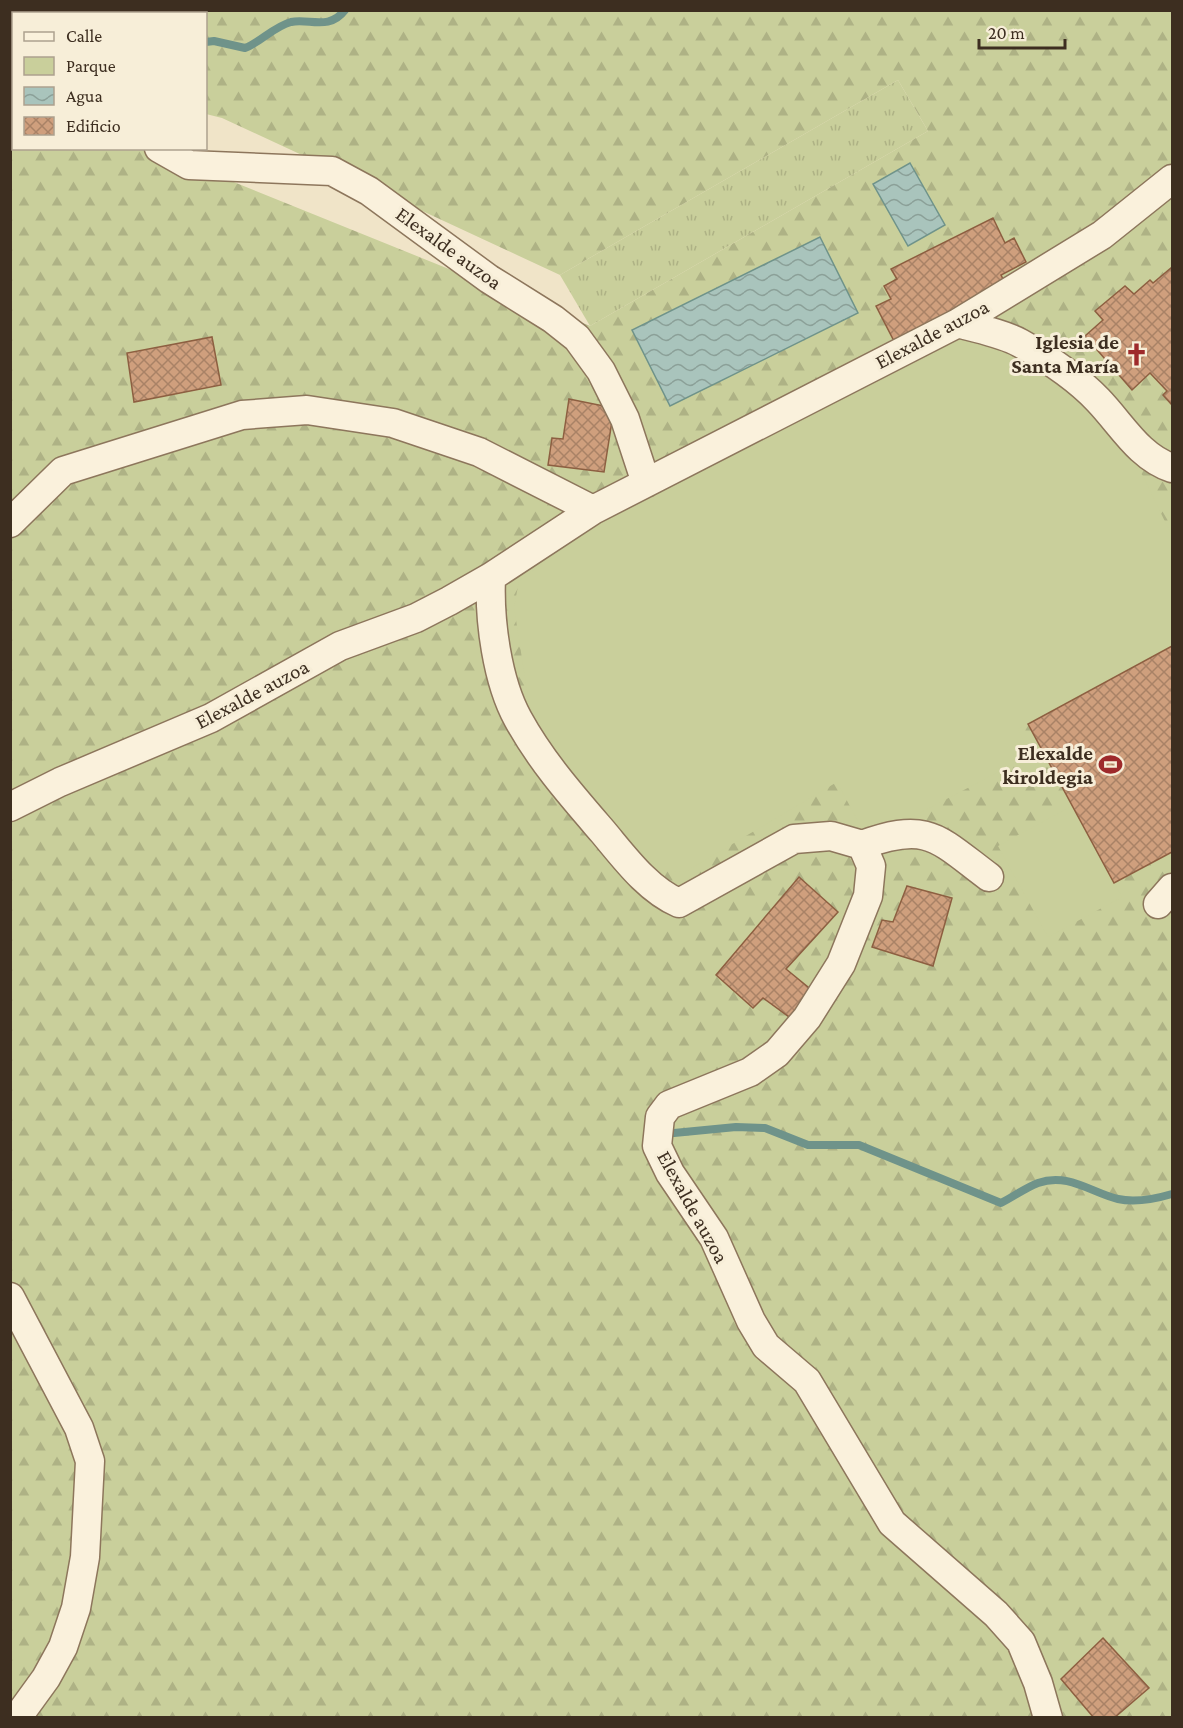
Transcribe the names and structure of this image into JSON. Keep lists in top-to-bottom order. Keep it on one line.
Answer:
{"streets":{"street":["Elexalde auzoa"]},"places":{"church":["Iglesia de Santa María"],"sports":["Elexalde kiroldegia"]},"legend":["Calle","Parque","Agua","Edificio"],"scale_bar":"20 m"}
